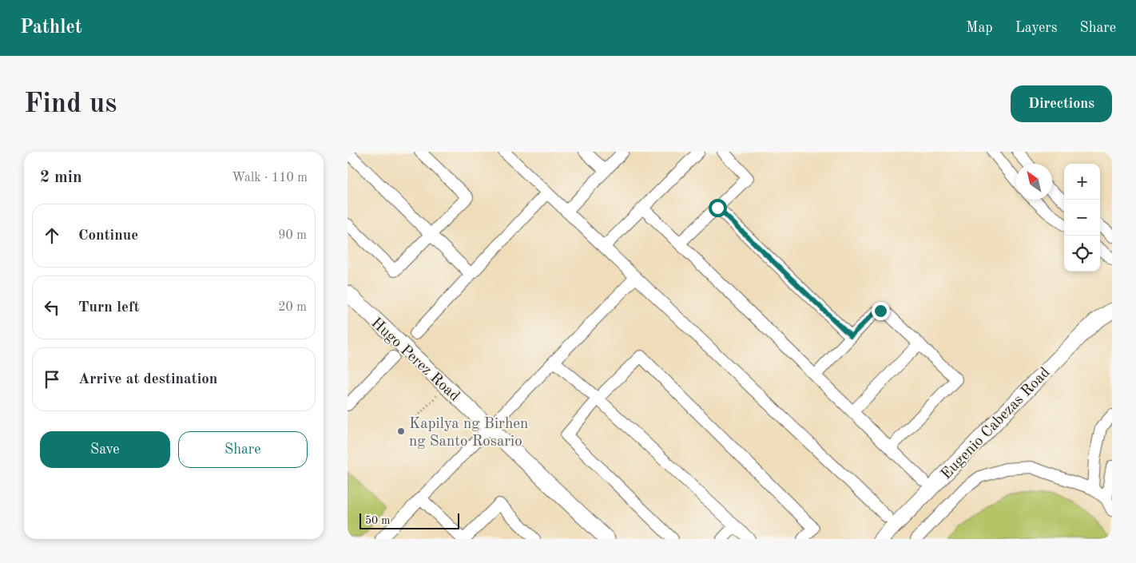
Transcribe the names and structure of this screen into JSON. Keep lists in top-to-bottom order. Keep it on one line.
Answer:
{"streets":{"street":["Hugo Perez Road","Eugenio Cabezas Road"]},"places":["Kapilya ng Birhen ng Santo Rosario"],"scale_bar":"50 m","north":"top left","page":{"header":"Pathlet","nav":["Map","Layers","Share"],"buttons":["Directions",["Save","Share"]],"title":"Find us","heading":["2 min","Walk · 110 m"],"map_buttons":["+","−"],"list":[["Continue","90 m"],["Turn left","20 m"],"Arrive at destination"],"scale":"50 m"}}
